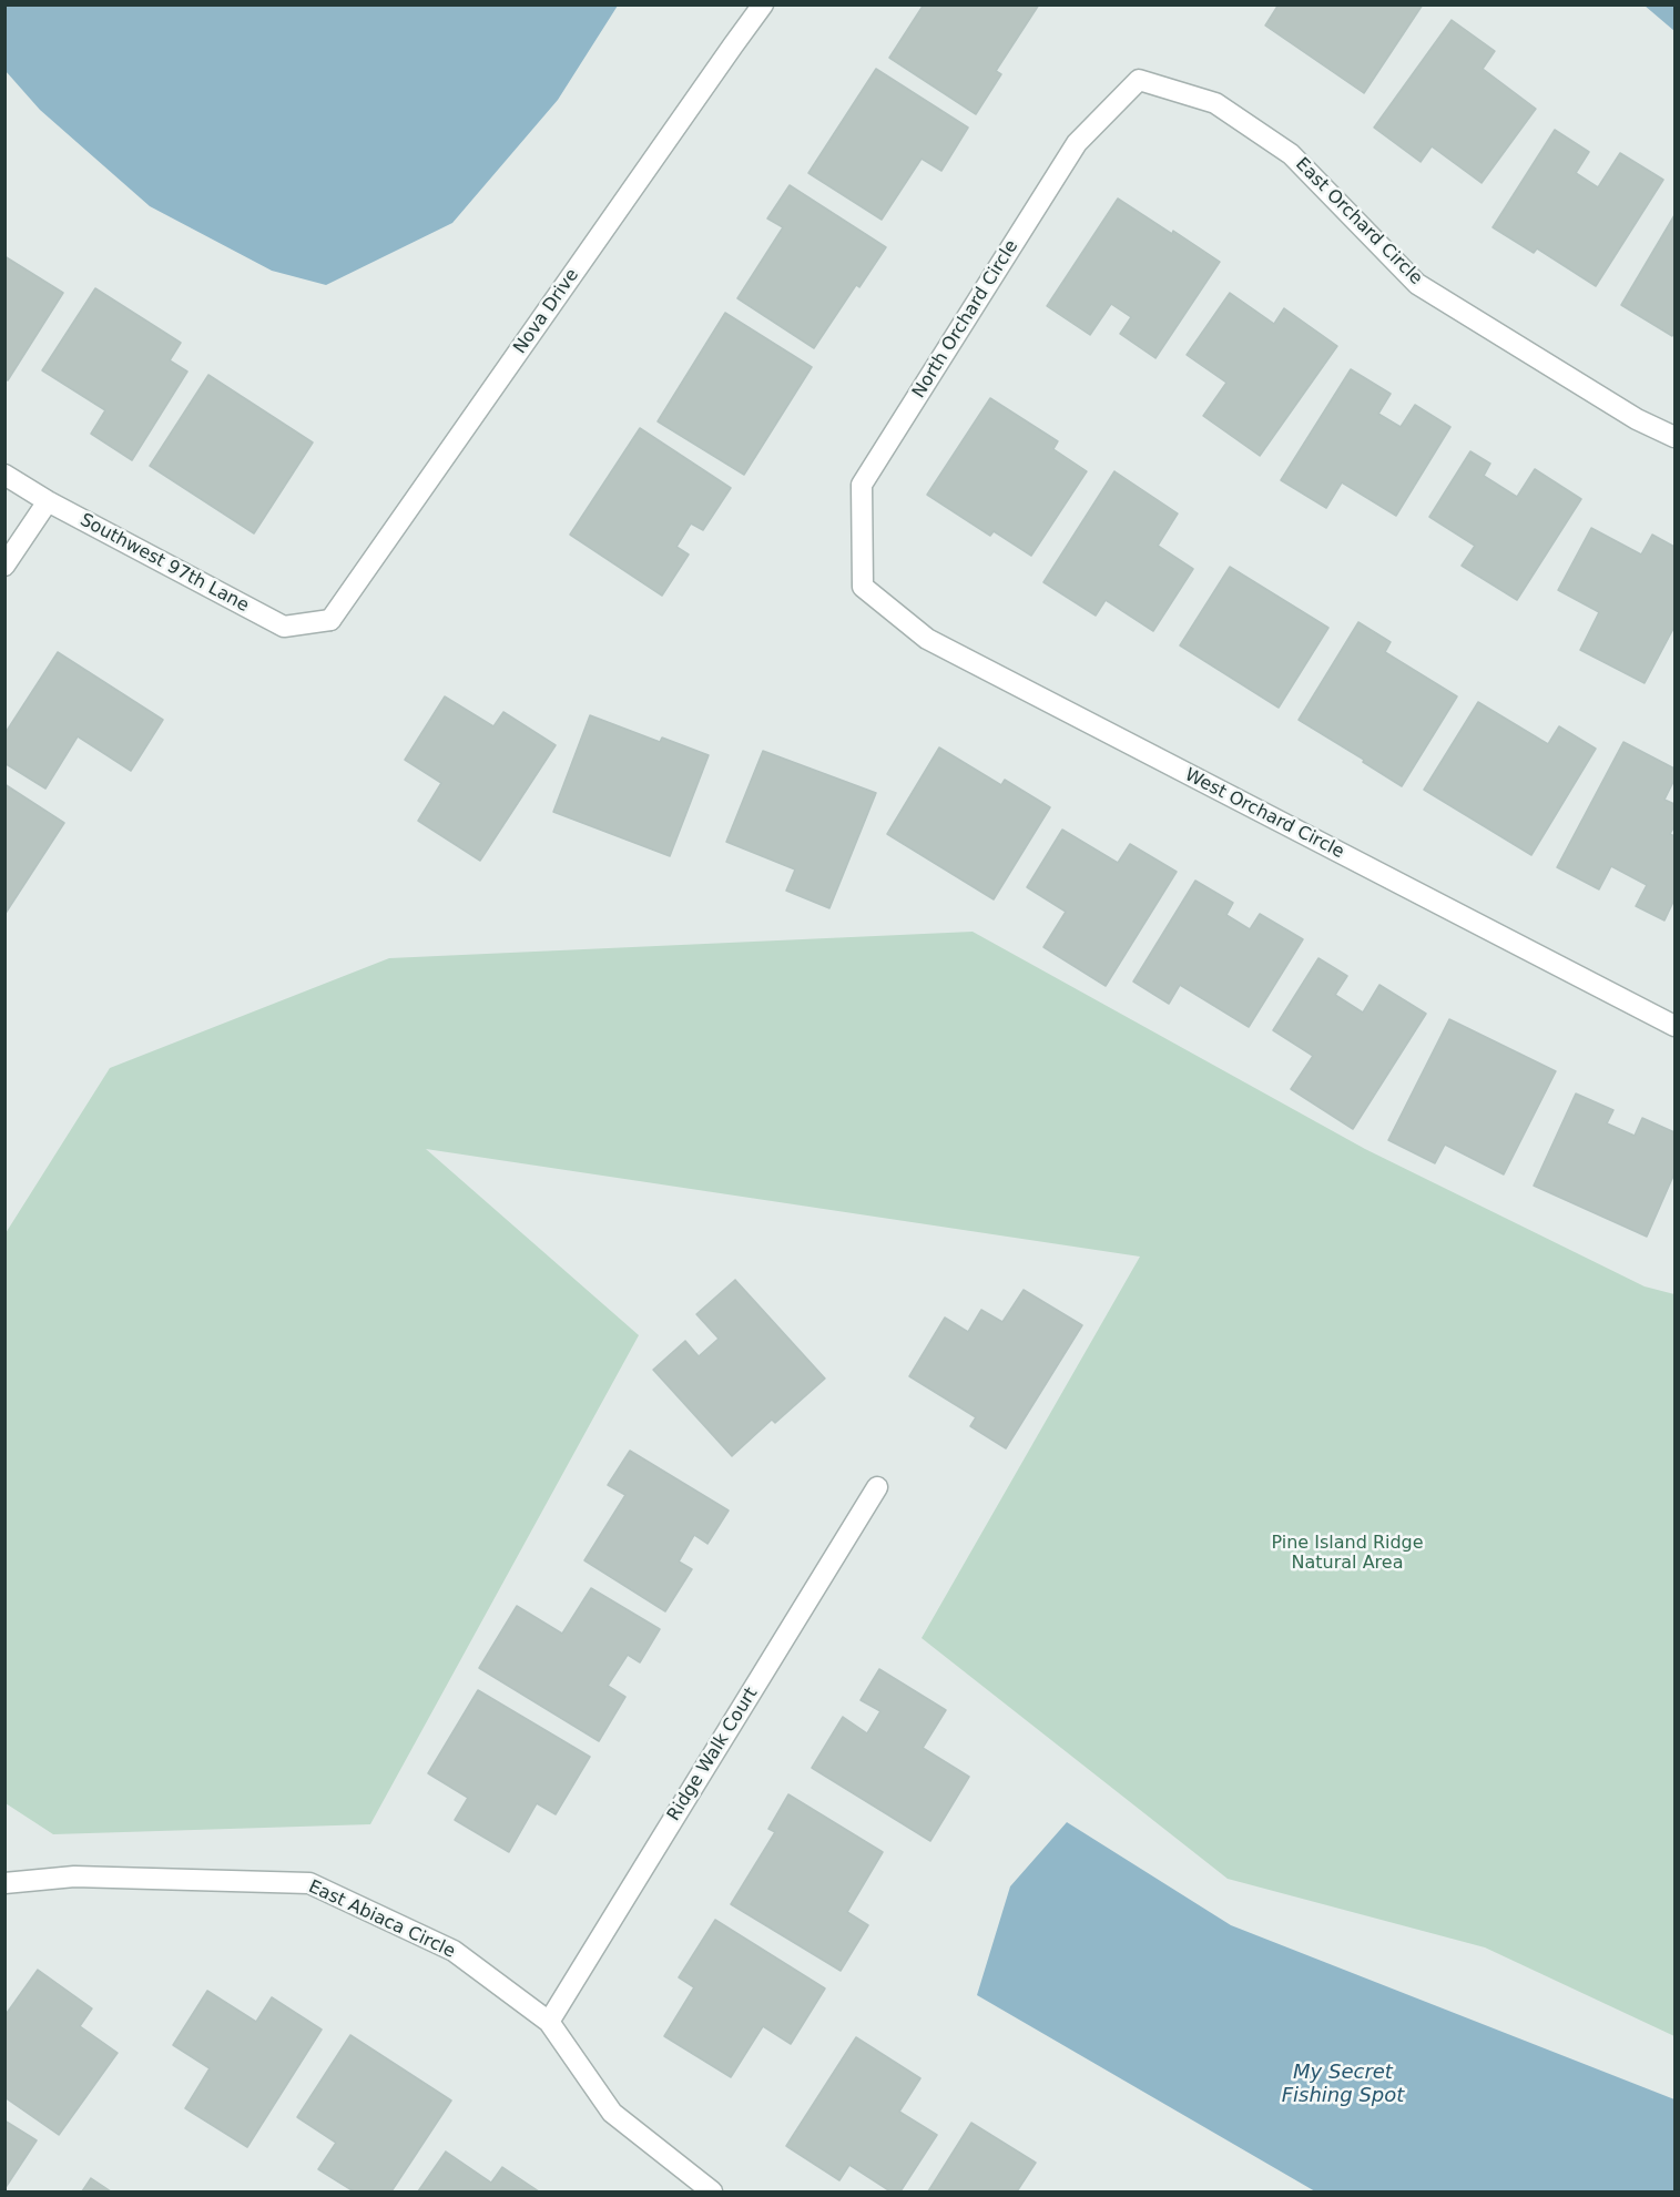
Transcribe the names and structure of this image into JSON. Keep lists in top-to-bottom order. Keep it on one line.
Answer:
{"streets":{"street":["East Orchard Circle","Nova Drive","North Orchard Circle","Southwest 97th Lane","West Orchard Circle","Ridge Walk Court","East Abiaca Circle"]},"crossings":[["East Orchard Circle","North Orchard Circle"],["Nova Drive","Southwest 97th Lane"],["North Orchard Circle","West Orchard Circle"],["Ridge Walk Court","East Abiaca Circle"]],"water":["My Secret Fishing Spot"],"parks":["Pine Island Ridge Natural Area"]}
